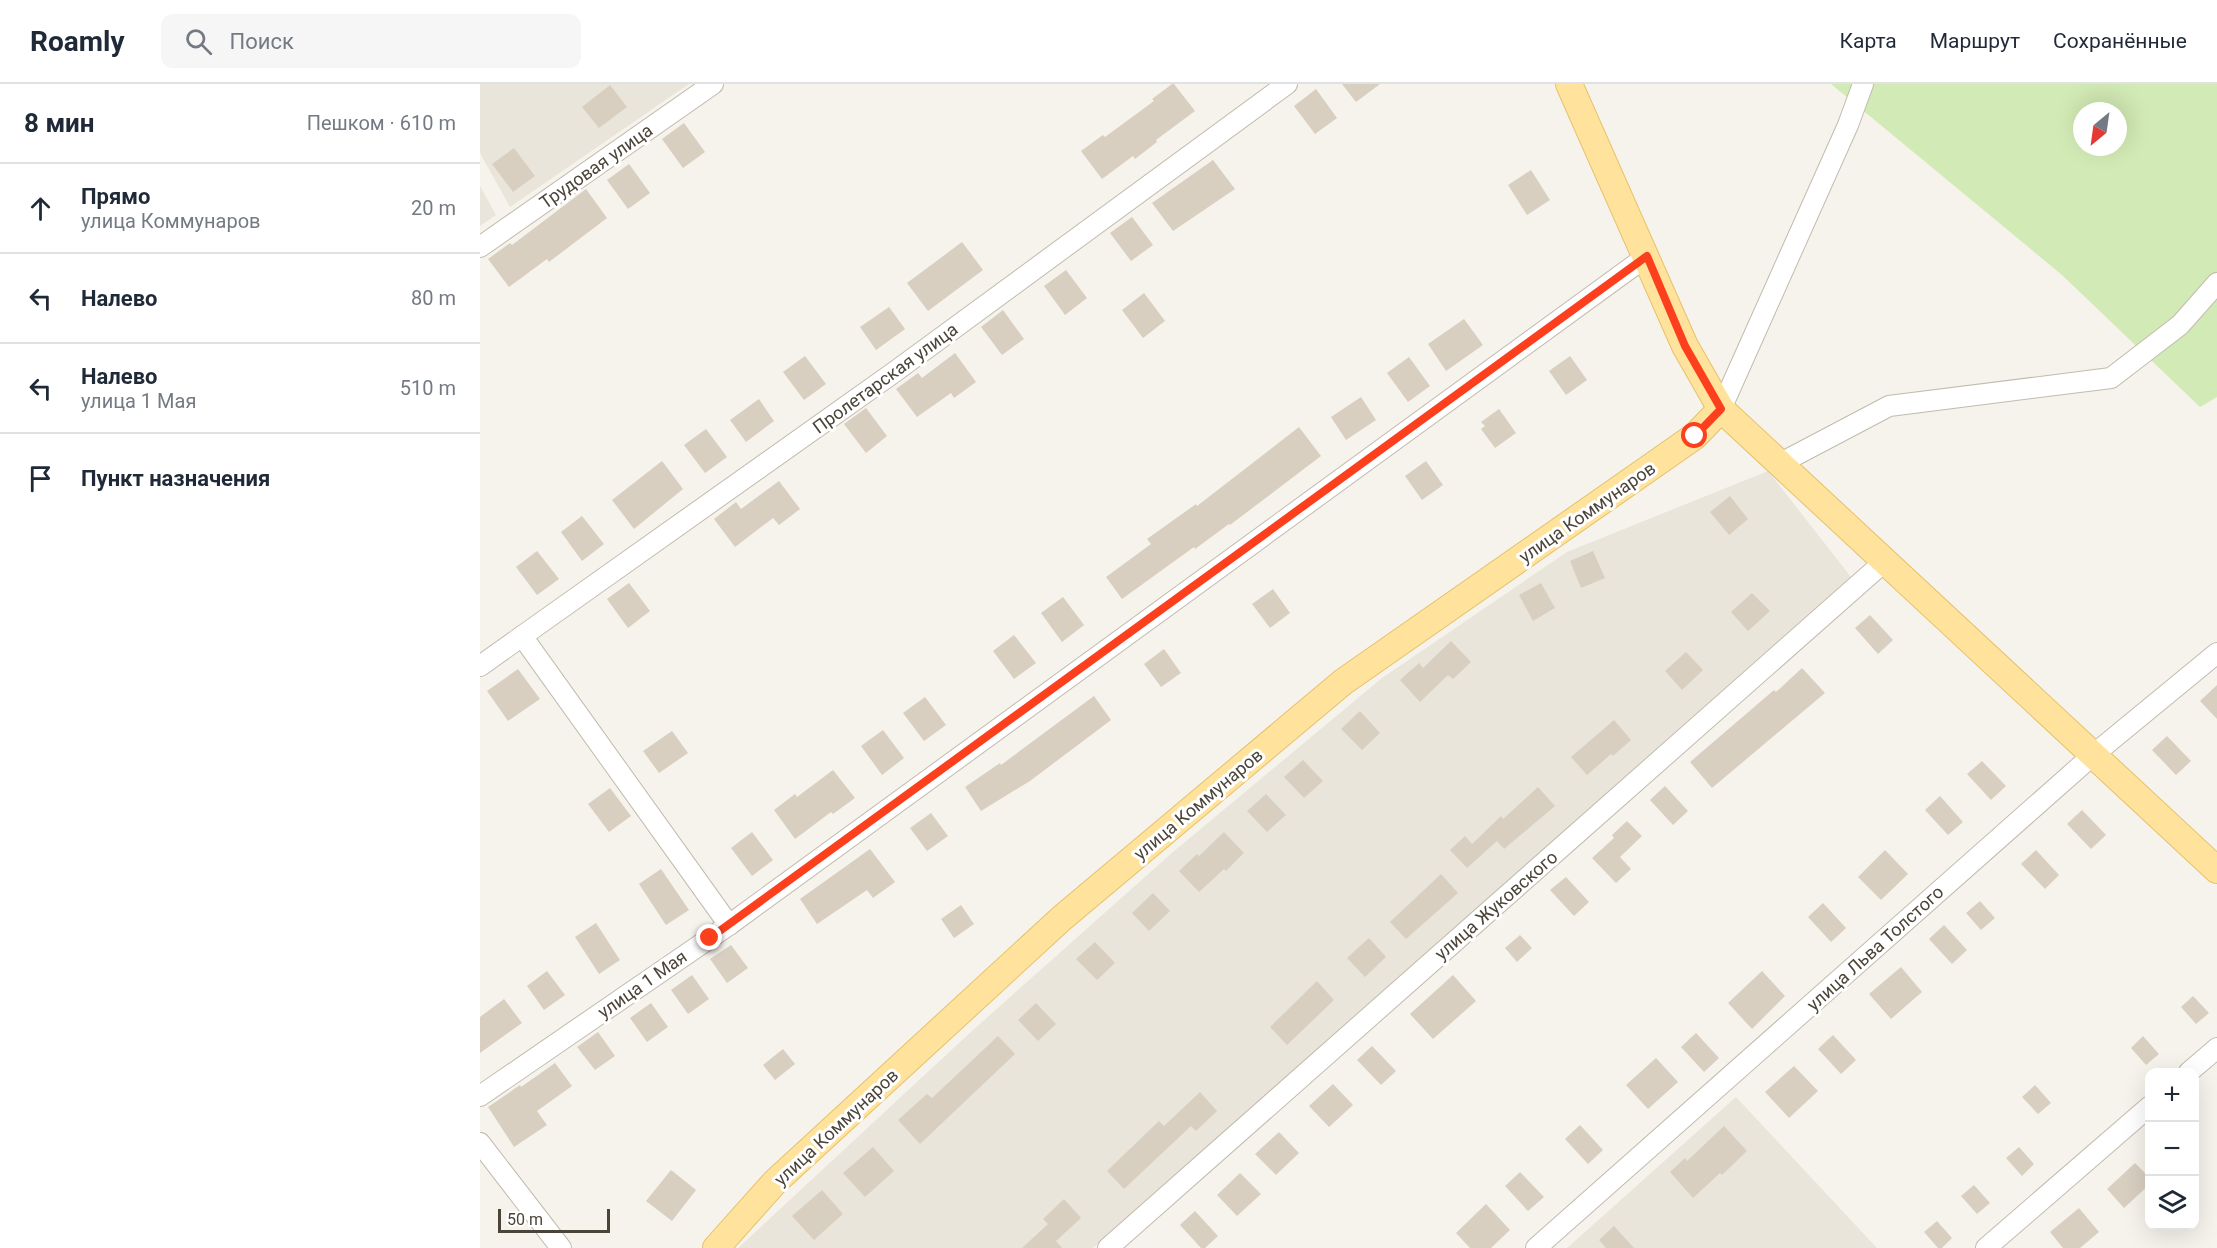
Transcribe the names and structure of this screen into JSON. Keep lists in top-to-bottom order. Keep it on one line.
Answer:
{"streets":{"main road":["улица Коммунаров"],"street":["Трудовая улица","Пролетарская улица","улица Жуковского","улица Льва Толстого","улица 1 Мая"]},"scale_bar":"50 m","north":"bottom left","page":{"header":"Roamly","search":"Поиск","nav":["Карта","Маршрут","Сохранённые"],"heading":["8 мин","Пешком · 610 m"],"list":[["Прямо","улица Коммунаров","20 m"],["Налево","80 m"],["Налево","улица 1 Мая","510 m"],"Пункт назначения"],"map_buttons":["+","−"],"scale":"50 m"}}
